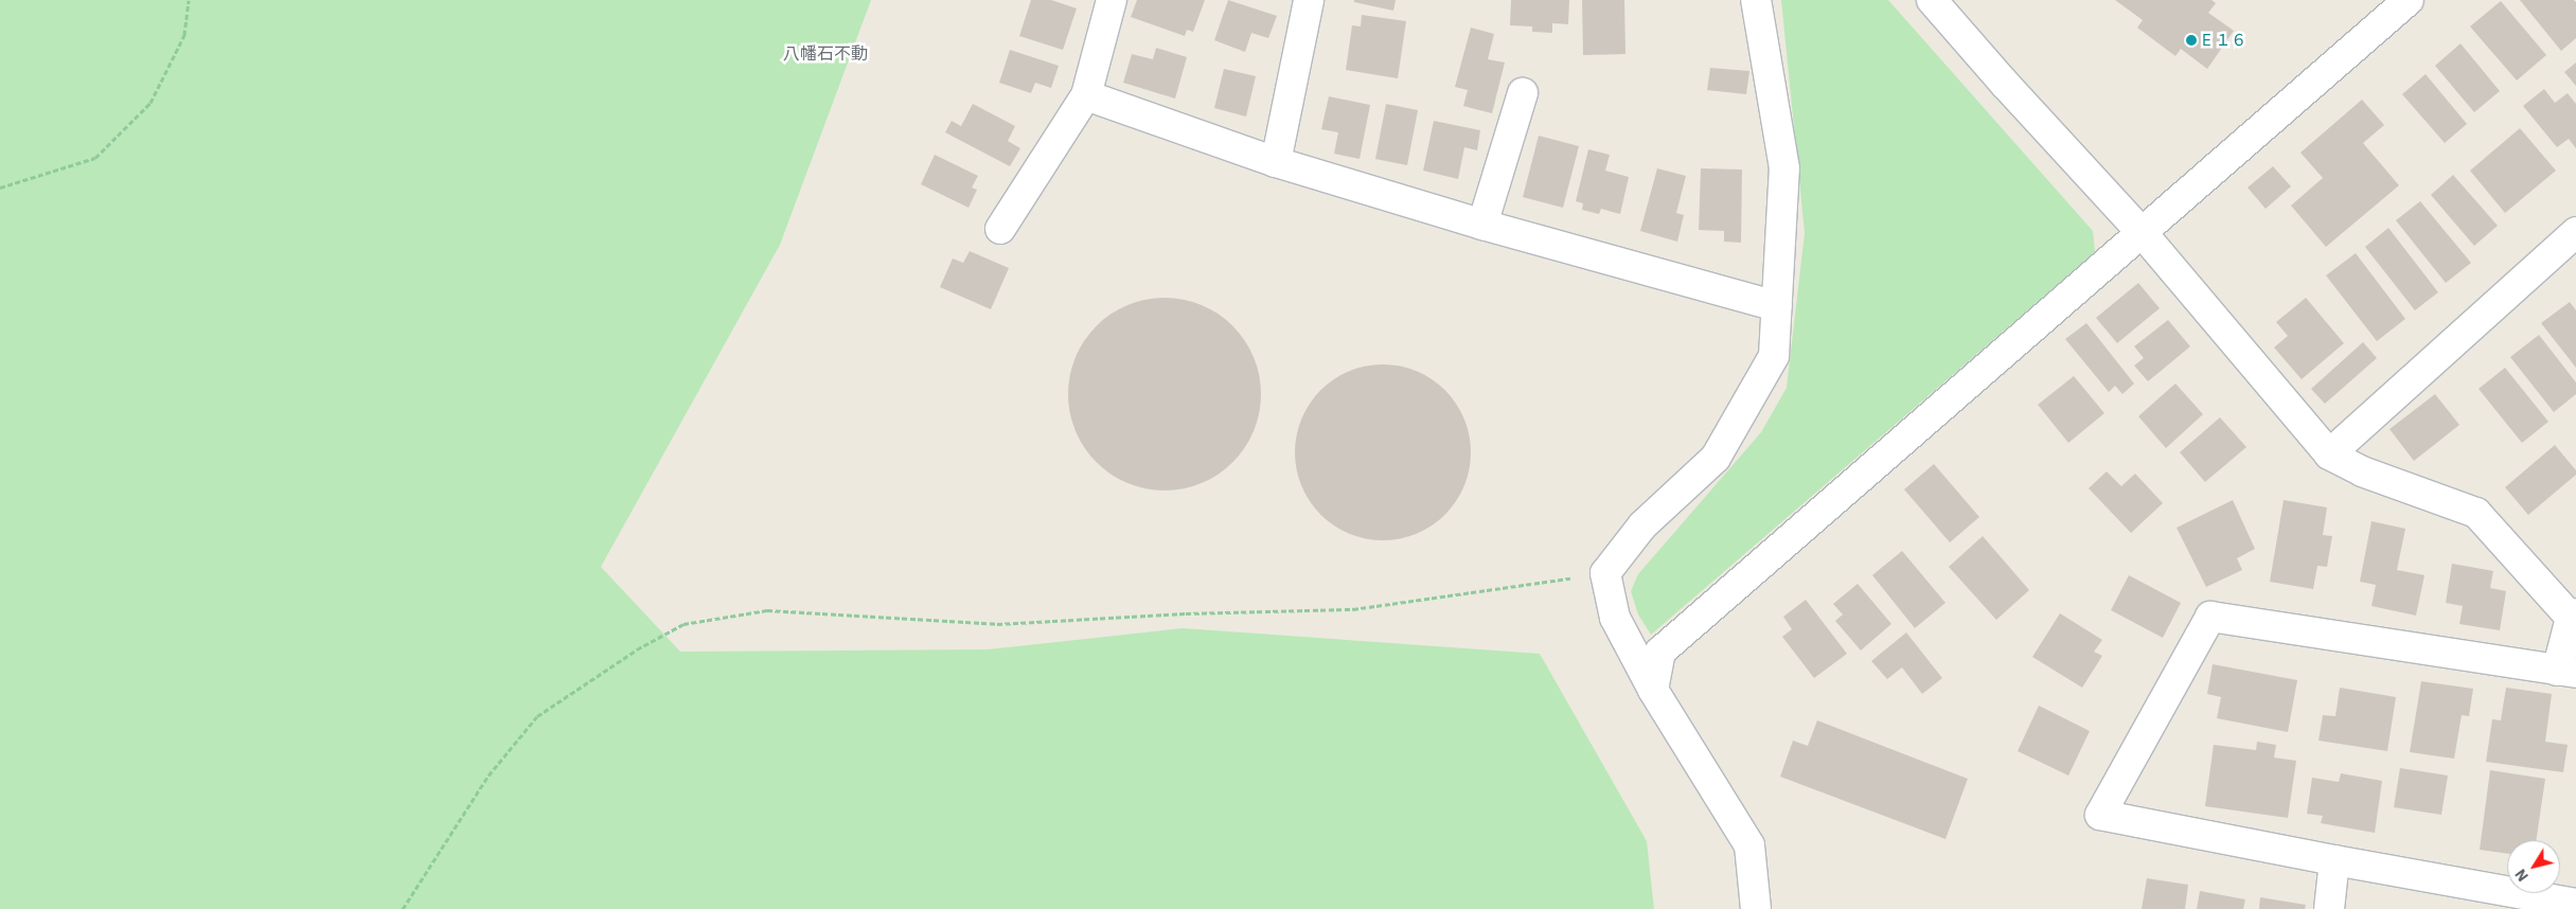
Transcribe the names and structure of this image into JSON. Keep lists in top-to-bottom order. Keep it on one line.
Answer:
{"districts":["八幡石不動"],"places":["E １６"],"north":"bottom left"}
